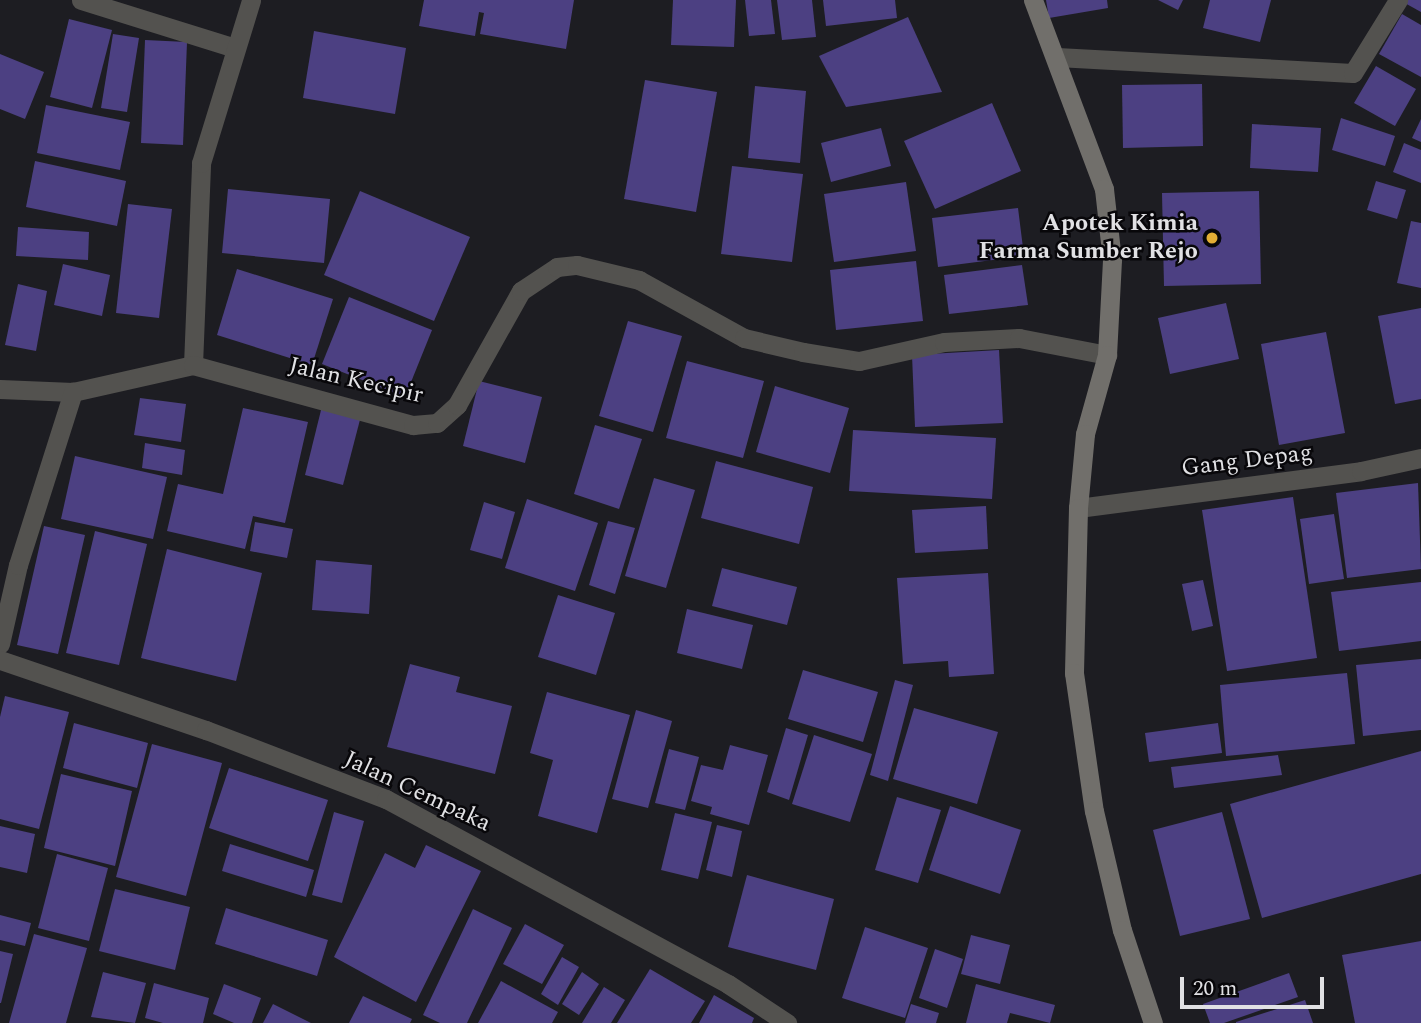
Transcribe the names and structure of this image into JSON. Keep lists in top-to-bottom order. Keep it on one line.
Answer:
{"streets":{"street":["Jalan Kecipir","Gang Depag","Jalan Cempaka"]},"places":["Apotek Kimia Farma Sumber Rejo"],"scale_bar":"20 m"}
